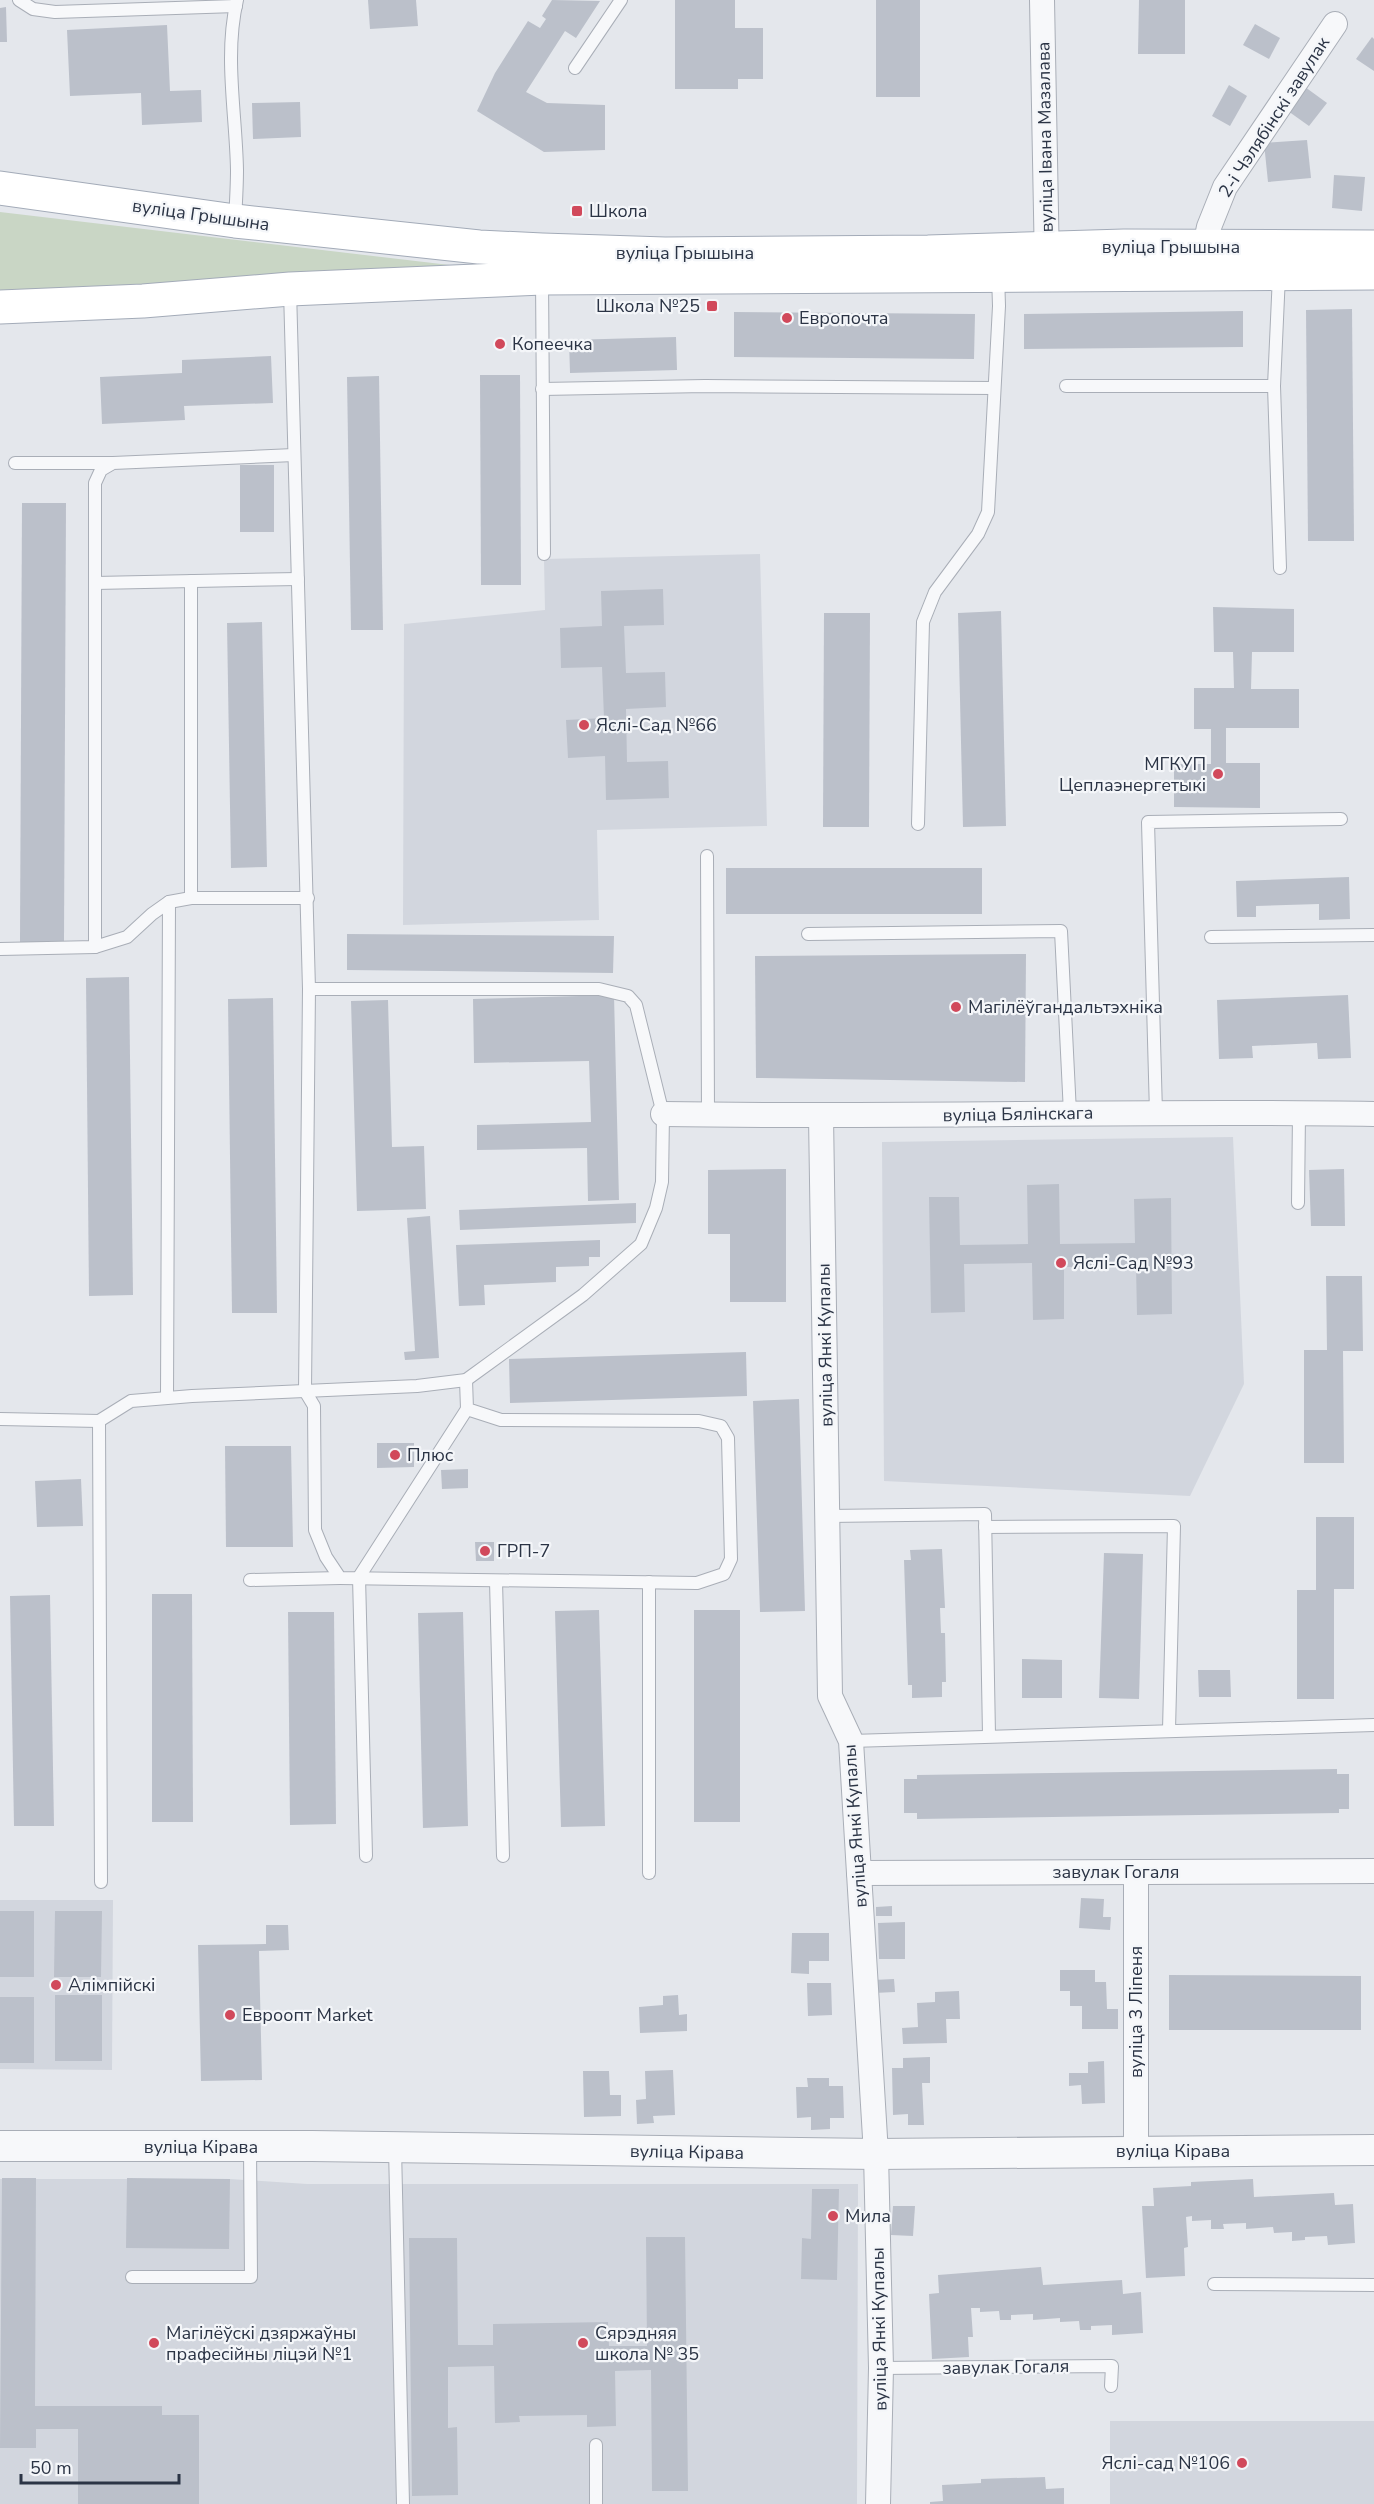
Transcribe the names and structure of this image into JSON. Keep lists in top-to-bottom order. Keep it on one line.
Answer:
{"streets":{"main road":["вуліца Грышына"],"street":["2-і Чэлябінскі завулак","вуліца Iвана Мазалава","вуліца Бялінскага","вуліца Янкі Купалы","завулак Гогаля","вуліца 3 Ліпеня","вуліца Кірава"]},"crossings":[["2-і Чэлябінскі завулак","вуліца Грышына"],["вуліца Iвана Мазалава","вуліца Грышына"],["вуліца Бялінскага","вуліца Янкі Купалы"],["вуліца Янкі Купалы","завулак Гогаля"],["вуліца Янкі Купалы","вуліца Кірава"],["завулак Гогаля","вуліца 3 Ліпеня"],["вуліца 3 Ліпеня","вуліца Кірава"]],"places":{"transit":["Школа","Школа №25"],"other":["Европочта","Копеечка","Яслі-Сад №66","МГКУП Цеплаэнергетыкі","Магілёўгандальтэхніка","Яслі-Сад №93","Плюс","ГРП-7","Алімпійскі","Евроопт Market","Мила","Магілёўскі дзяржаўны прафесійны ліцэй №1","Сярэдняя школа № 35","Яслі-сад №106"]},"scale_bar":"50 m"}
